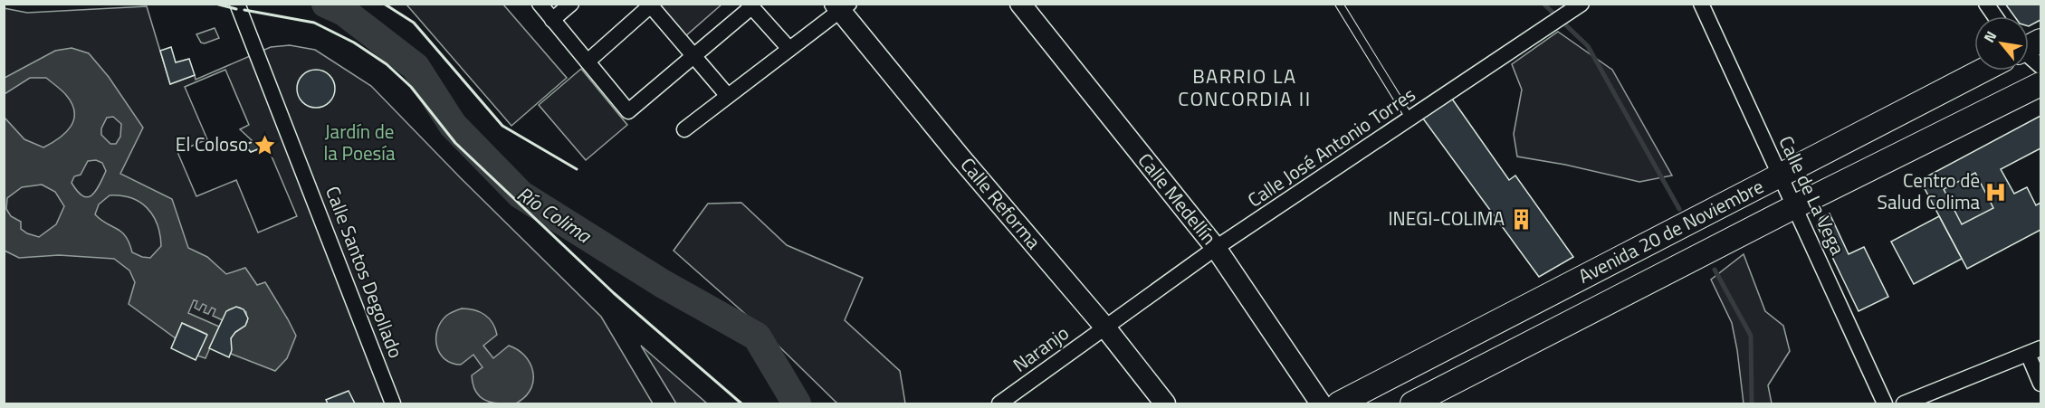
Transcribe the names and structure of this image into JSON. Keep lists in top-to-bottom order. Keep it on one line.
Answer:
{"streets":{"main road":["Avenida 20 de Noviembre"],"street":["Calle José Antonio Torres","Calle de La Vega","Calle Medellín","Calle Reforma","Calle Santos Degollado","Naranjo"]},"crossings":[["Calle José Antonio Torres","Calle Medellín"],["Calle José Antonio Torres","Calle Reforma"],["Calle José Antonio Torres","Naranjo"],["Calle de La Vega","Avenida 20 de Noviembre"],["Calle Reforma","Naranjo"]],"districts":["BARRIO LA CONCORDIA II"],"water":["Río Colima"],"parks":["Jardín de la Poesía"],"places":{"place":["El Coloso"],"hospital":["Centro de Salud Colima"],"building":["INEGI-COLIMA"]},"north":"top left"}
